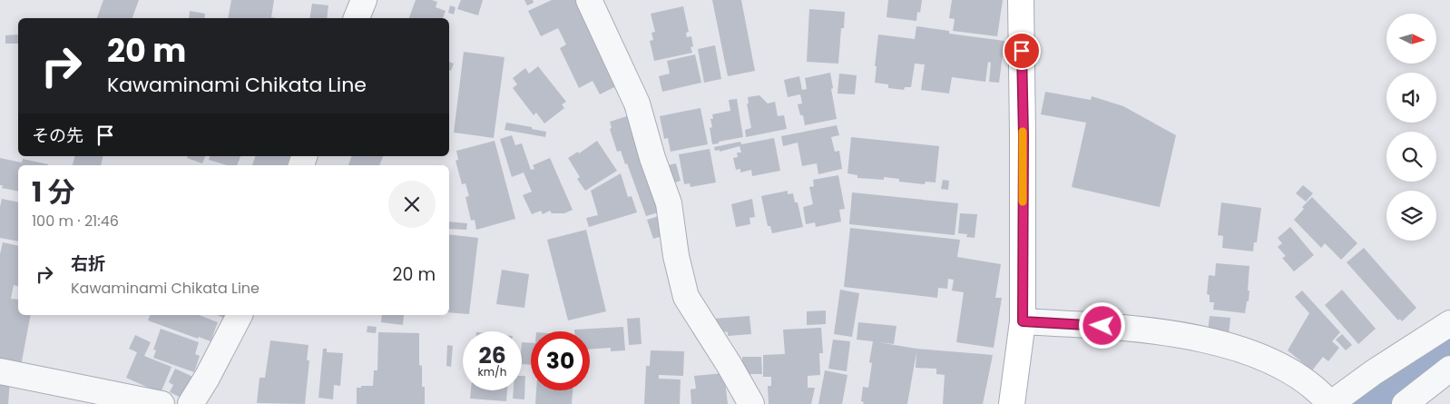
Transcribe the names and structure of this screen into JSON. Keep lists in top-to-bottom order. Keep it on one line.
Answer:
{"north":"right","page":{"turn":["20 m","Kawaminami Chikata Line"],"then":"その先","heading":["1 分","100 m · 21:46"],"list":[{"name":"右折","note":"Kawaminami Chikata Line","value":"20 m"}],"speed":"26 km/h","limit":"30"}}
